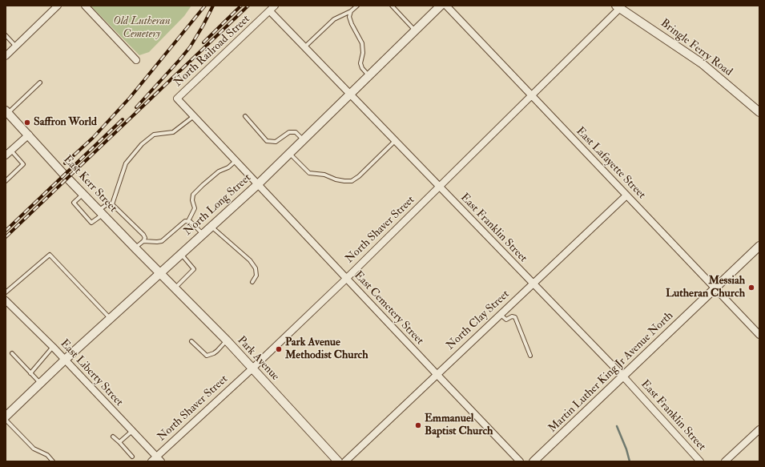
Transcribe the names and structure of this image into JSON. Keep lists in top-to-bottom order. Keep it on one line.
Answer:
{"streets":{"street":["Bringle Ferry Road","North Railroad Street","East Lafayette Street","East Kerr Street","North Long Street","East Franklin Street","North Shaver Street","East Cemetery Street","North Clay Street","Park Avenue","Martin Luther King Jr Avenue North","East Liberty Street"]},"crossings":[["Bringle Ferry Road","North Shaver Street"],["North Railroad Street","East Franklin Street"],["North Railroad Street","East Cemetery Street"],["East Lafayette Street","North Shaver Street"],["East Lafayette Street","North Clay Street"],["East Lafayette Street","Martin Luther King Jr Avenue North"],["East Kerr Street","North Long Street"],["East Kerr Street","Park Avenue"],["North Long Street","East Franklin Street"],["North Long Street","East Cemetery Street"],["North Long Street","Park Avenue"],["North Long Street","East Liberty Street"],["East Franklin Street","North Shaver Street"],["East Franklin Street","North Clay Street"],["East Franklin Street","Martin Luther King Jr Avenue North"],["North Shaver Street","East Cemetery Street"],["North Shaver Street","Park Avenue"],["North Shaver Street","East Liberty Street"],["East Cemetery Street","North Clay Street"]],"parks":["Old Lutheran Cemetery"],"places":["Saffron World","Messiah Lutheran Church","Park Avenue Methodist Church","Emmanuel Baptist Church"]}
